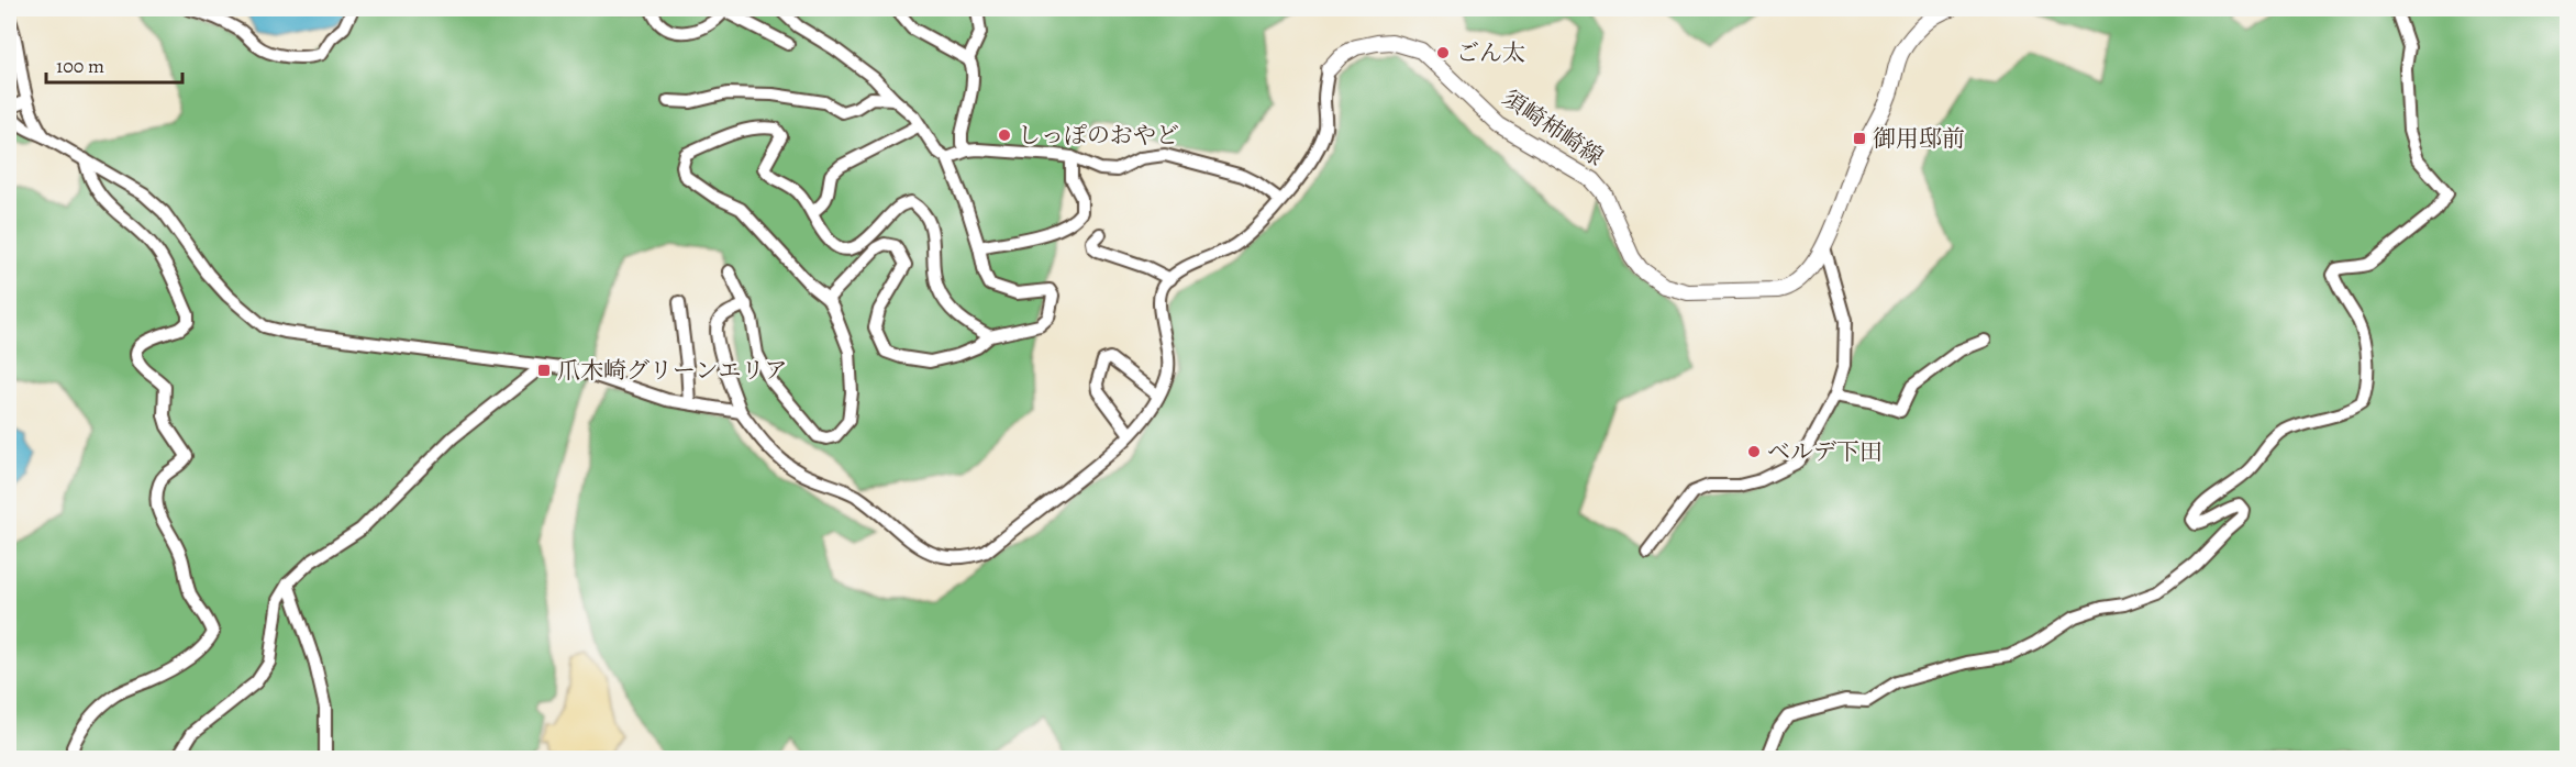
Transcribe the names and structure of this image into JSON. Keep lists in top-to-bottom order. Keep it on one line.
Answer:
{"streets":{"main road":["須崎柿崎線"]},"places":{"other":["ごん太","しっぽのおやど","ベルデ下田"],"transit":["御用邸前","爪木崎グリーンエリア"]},"scale_bar":"100 m"}
